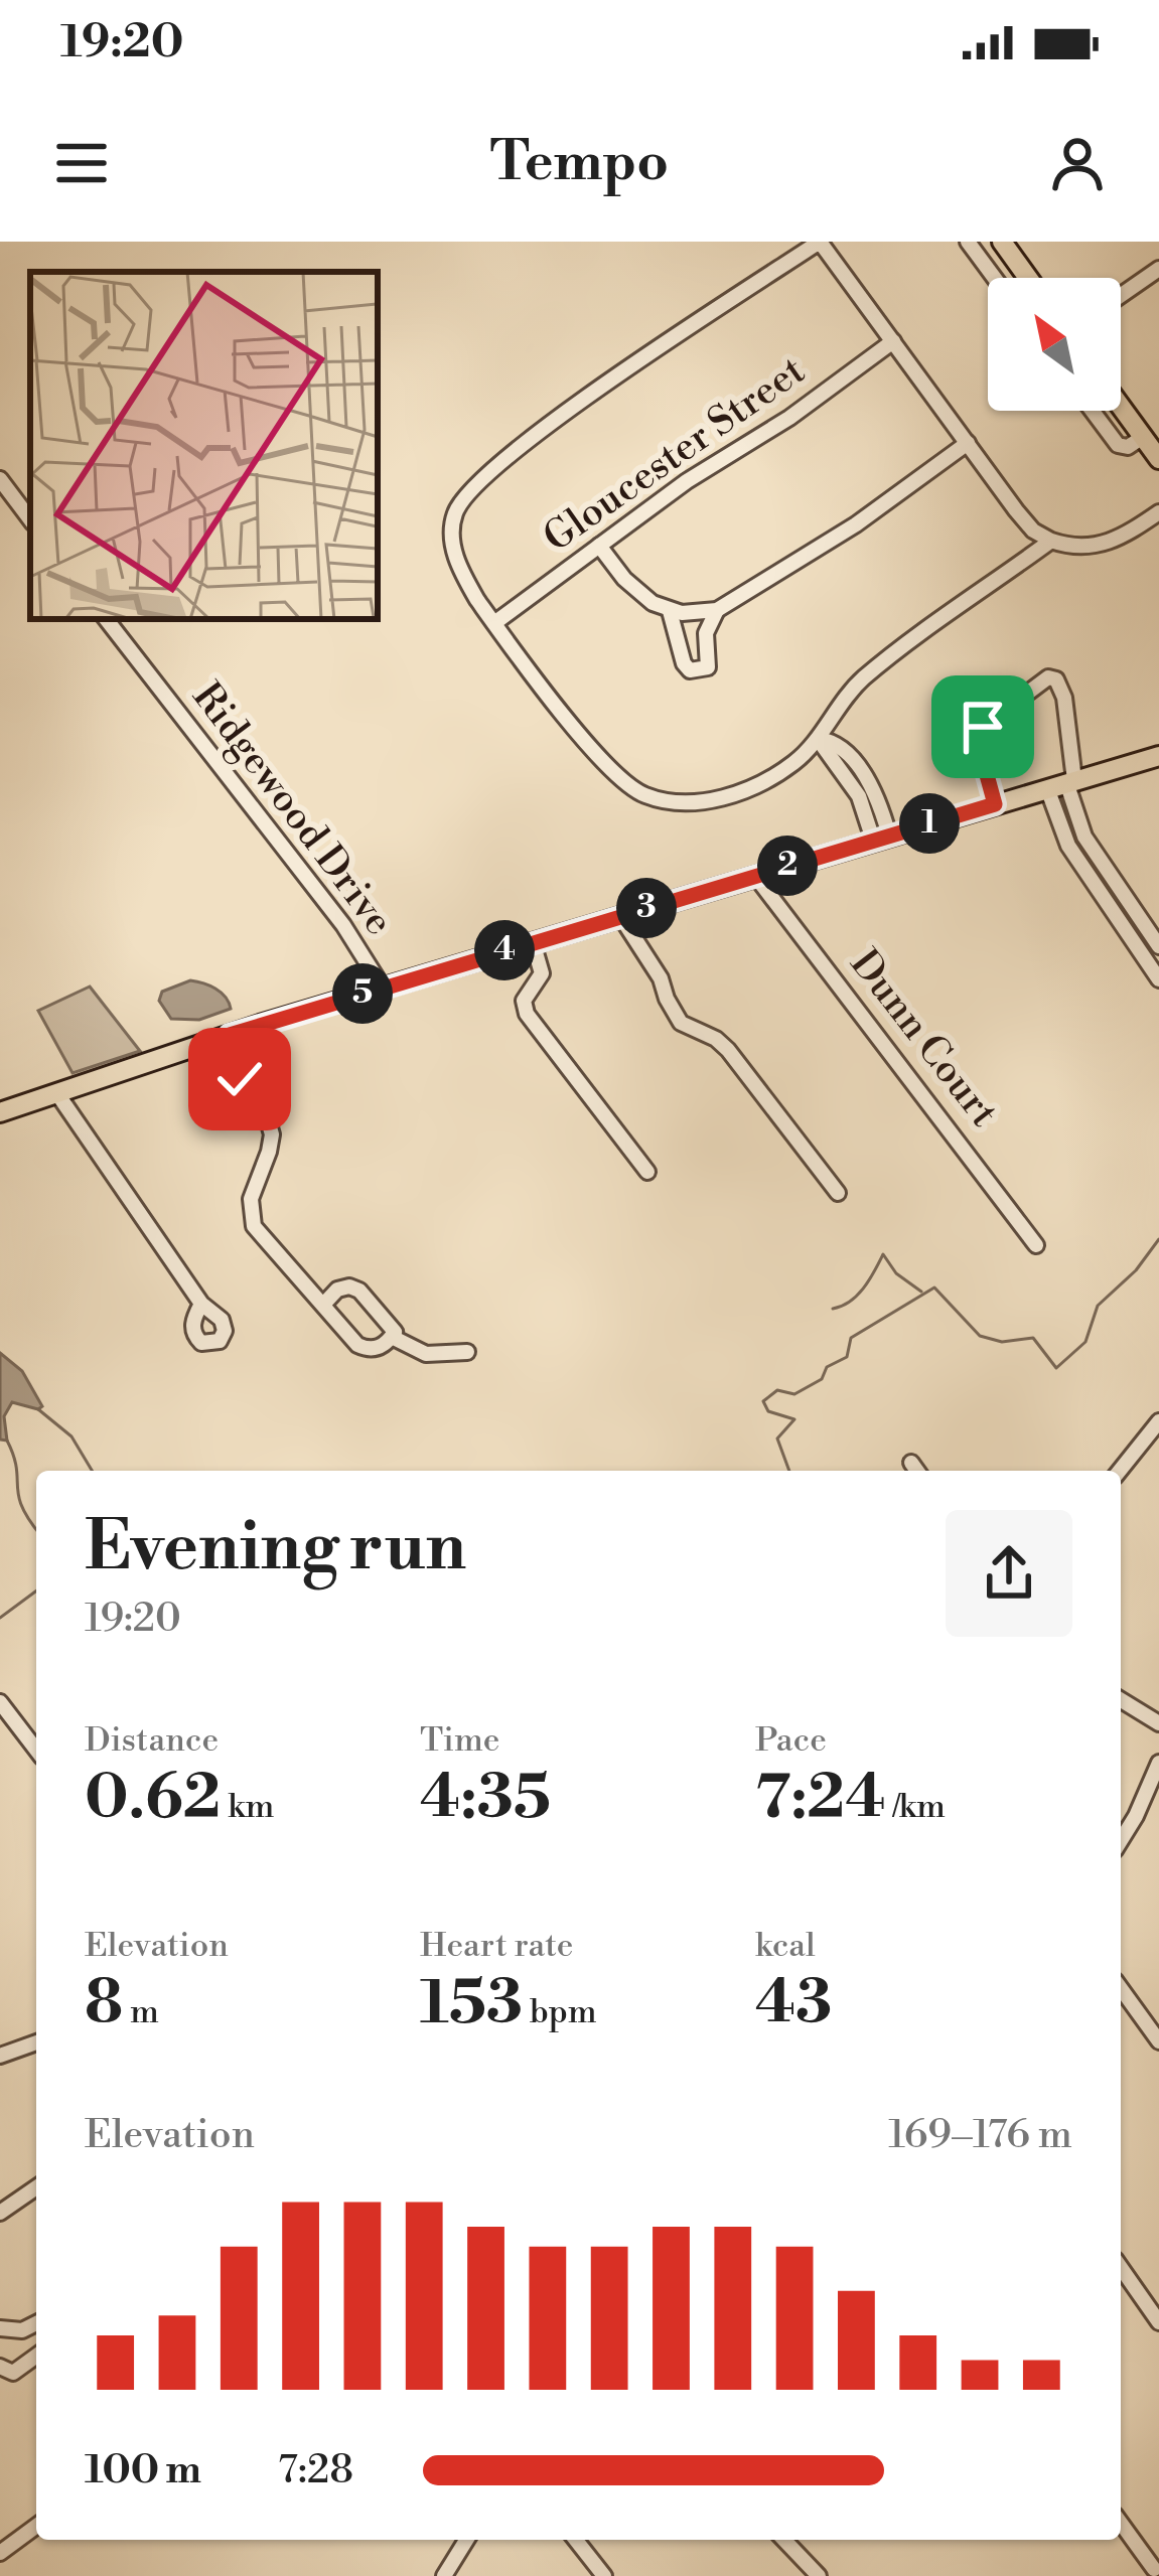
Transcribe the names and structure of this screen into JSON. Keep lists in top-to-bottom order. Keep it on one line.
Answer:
{"streets":{"street":["Gloucester Street","Ridgewood Drive","Dunn Court"]},"north":"top left","page":{"status":"19:20","header":"Tempo","pins":["1","2","3","4","5"],"heading":["Evening run","19:20"],"stats":[["Distance","0.62 km"],["Time","4:35"],["Pace","7:24 /km"],["Elevation","8 m"],["Heart rate","153 bpm"],["kcal","43"]],"chart":["Elevation","169–176 m"],"list":[{"name":"100 m","note":"7:28"}]}}
